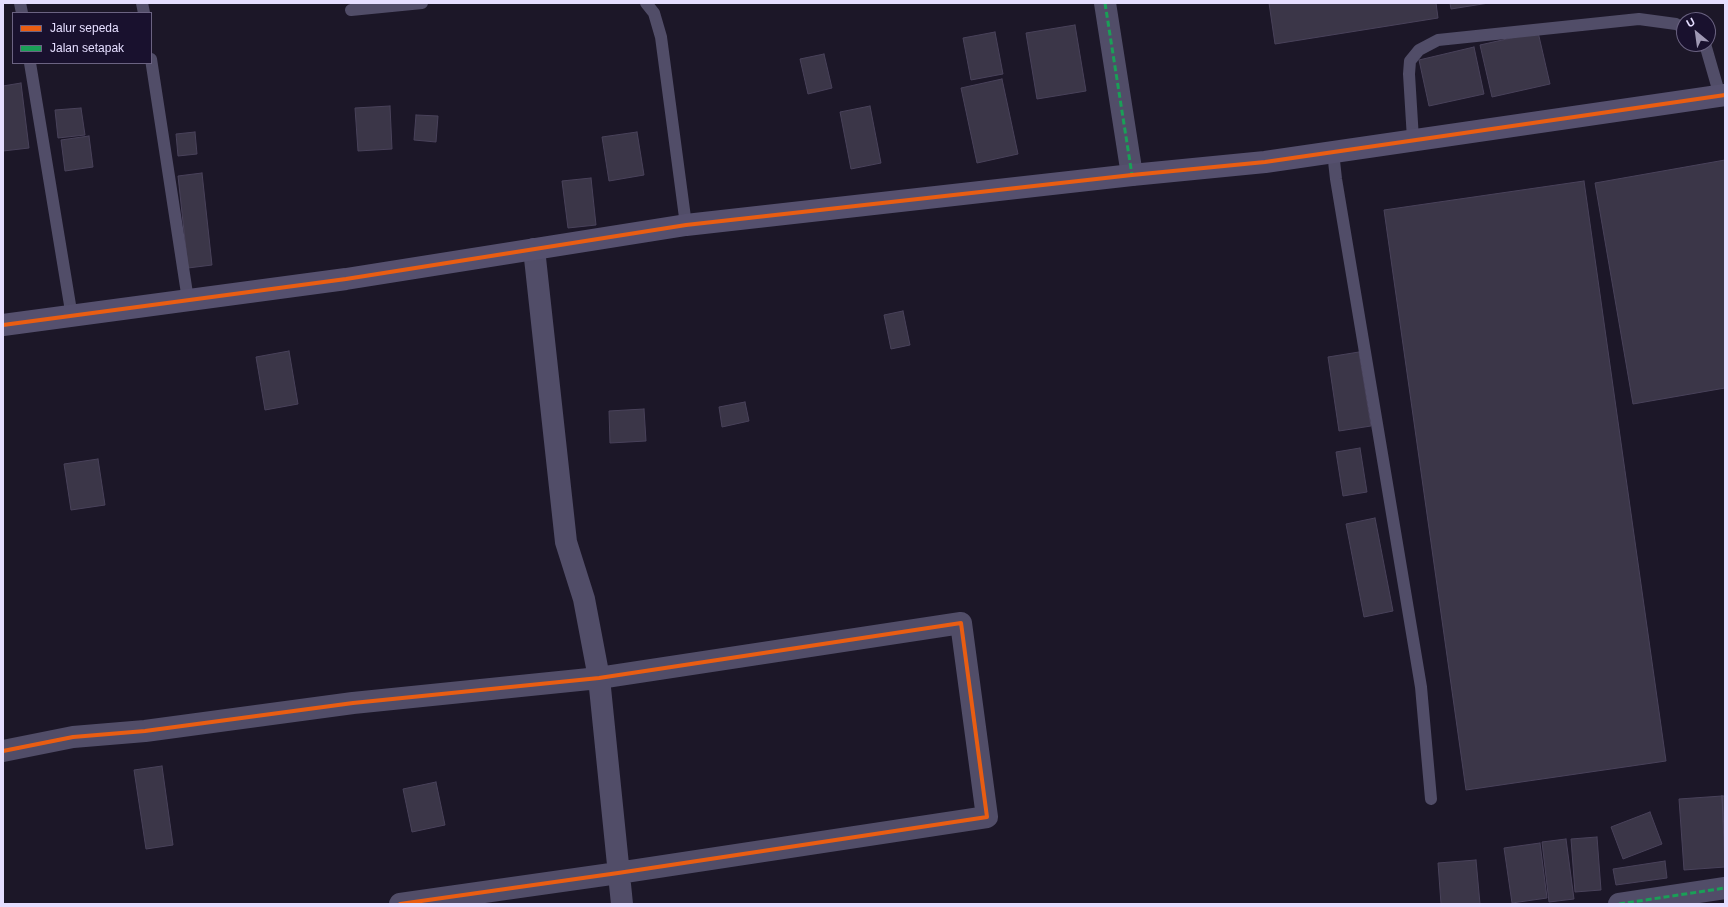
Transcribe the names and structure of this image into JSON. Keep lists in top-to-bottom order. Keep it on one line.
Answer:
{"legend":["Jalur sepeda","Jalan setapak"],"north":"top left"}
